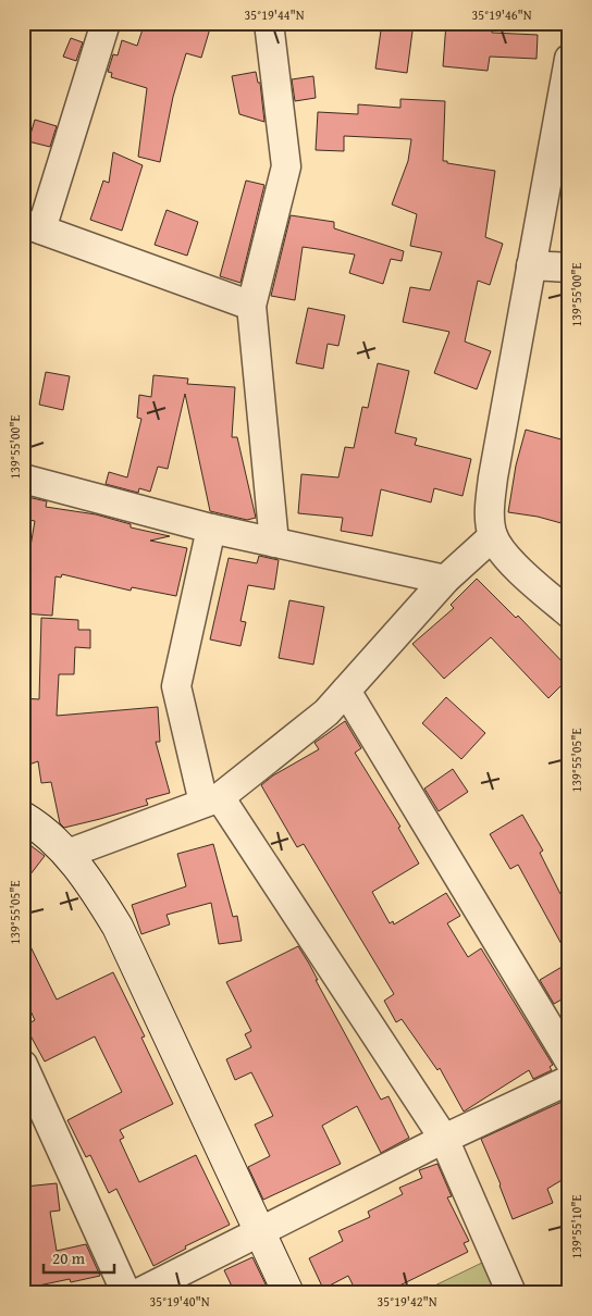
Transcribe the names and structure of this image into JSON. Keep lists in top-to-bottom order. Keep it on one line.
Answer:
{"scale_bar":"20 m","coordinates":["35°19'44\"N","35°19'46\"N","139°55'00\"E","139°55'05\"E","139°55'10\"E","35°19'40\"N","35°19'42\"N"]}
